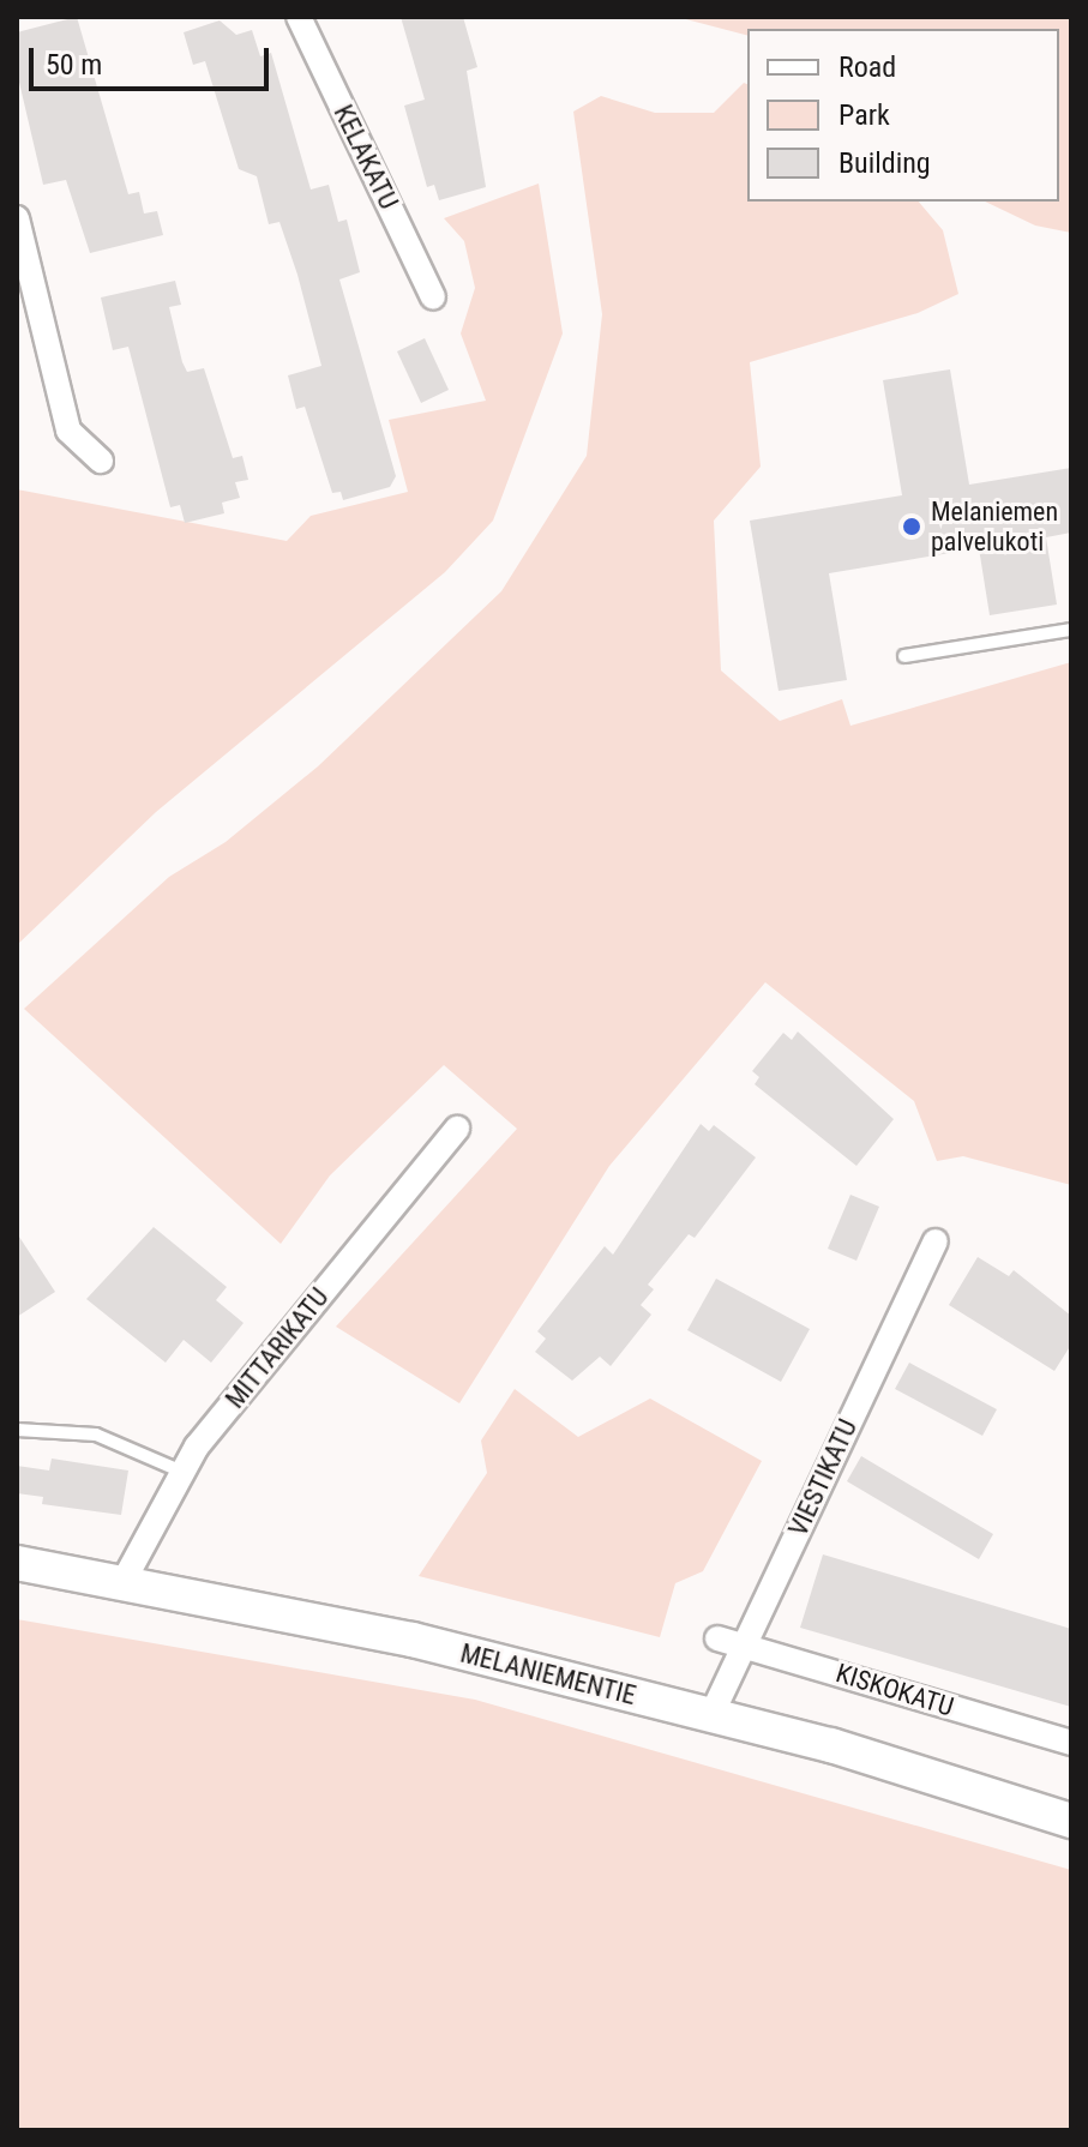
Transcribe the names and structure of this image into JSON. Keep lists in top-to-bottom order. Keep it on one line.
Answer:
{"streets":{"main road":["MELANIEMENTIE"],"street":["KELAKATU","MITTARIKATU","VIESTIKATU","KISKOKATU"]},"crossings":[["MITTARIKATU","MELANIEMENTIE"],["VIESTIKATU","MELANIEMENTIE"],["VIESTIKATU","KISKOKATU"]],"places":["Melaniemen palvelukoti"],"legend":["Road","Park","Building"],"scale_bar":"50 m"}
